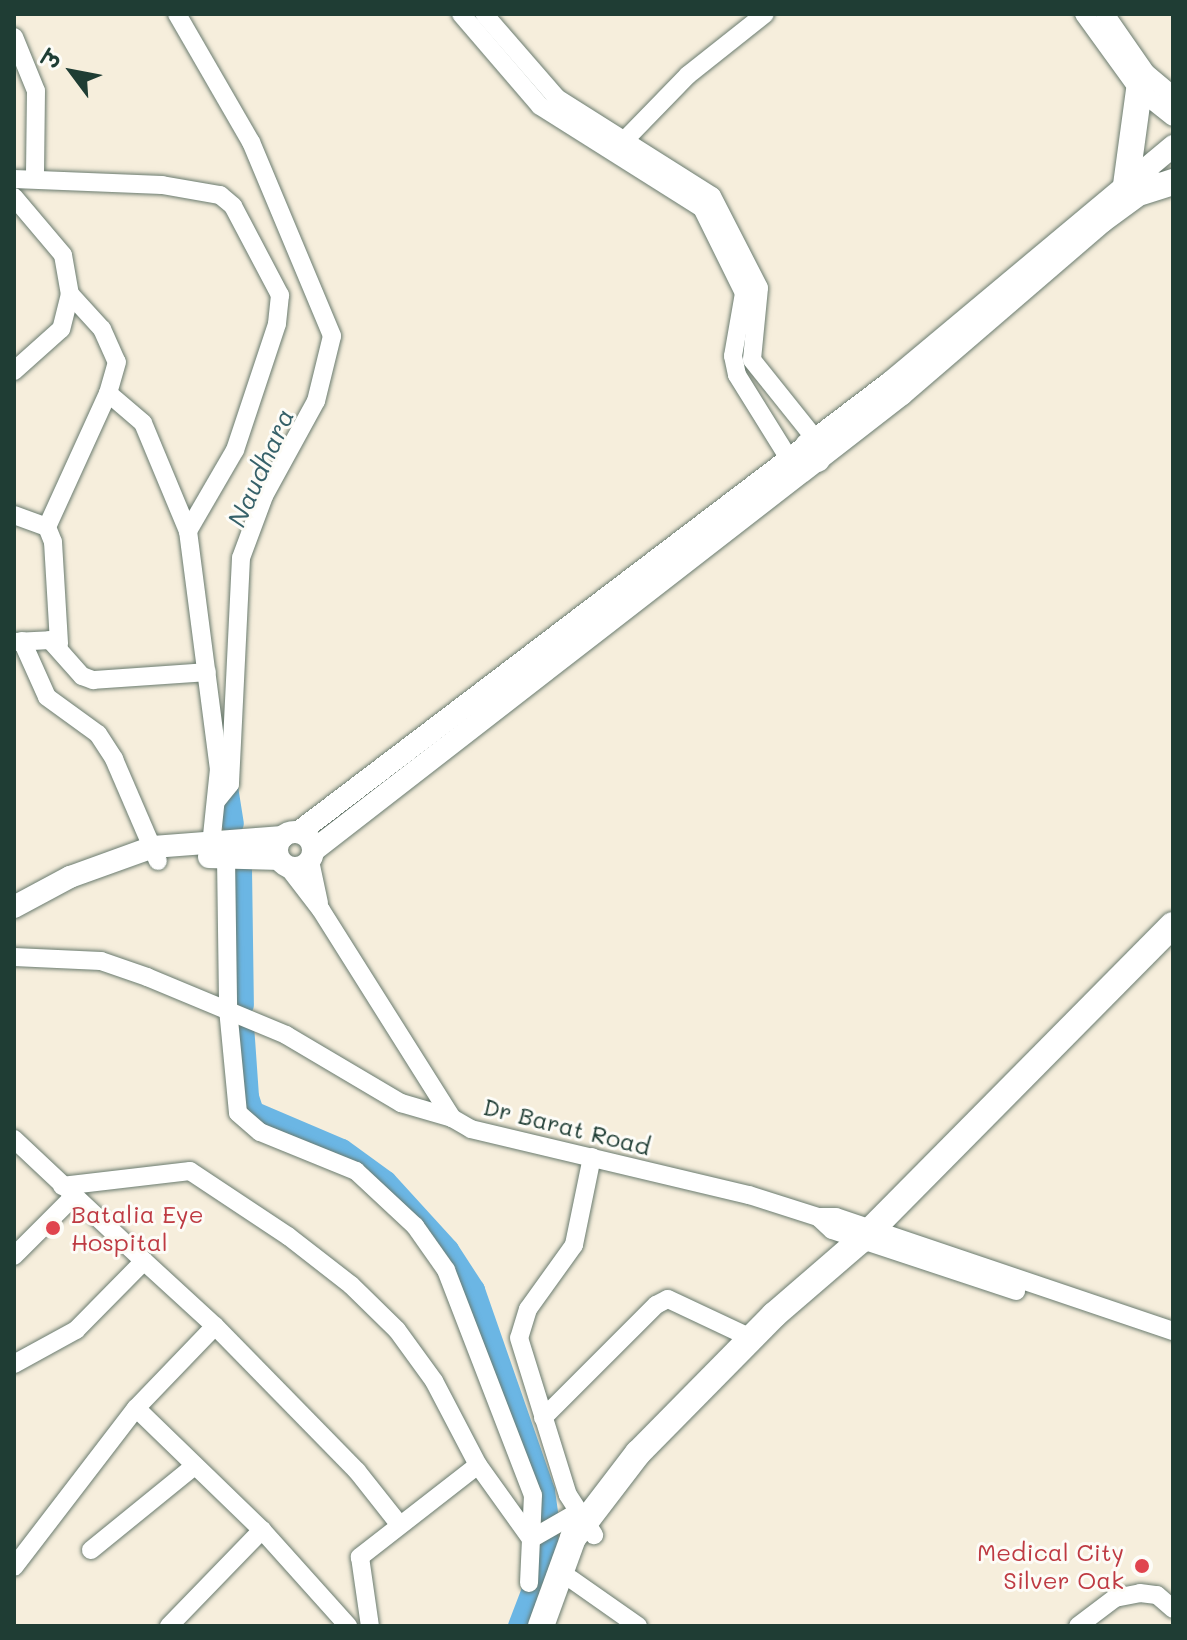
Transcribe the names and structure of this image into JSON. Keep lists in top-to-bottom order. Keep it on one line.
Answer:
{"streets":{"street":["Dr Barat Road"]},"water":["Naudhara"],"places":["Batalia Eye Hospital","Medical City Silver Oak"],"north":"top left"}
